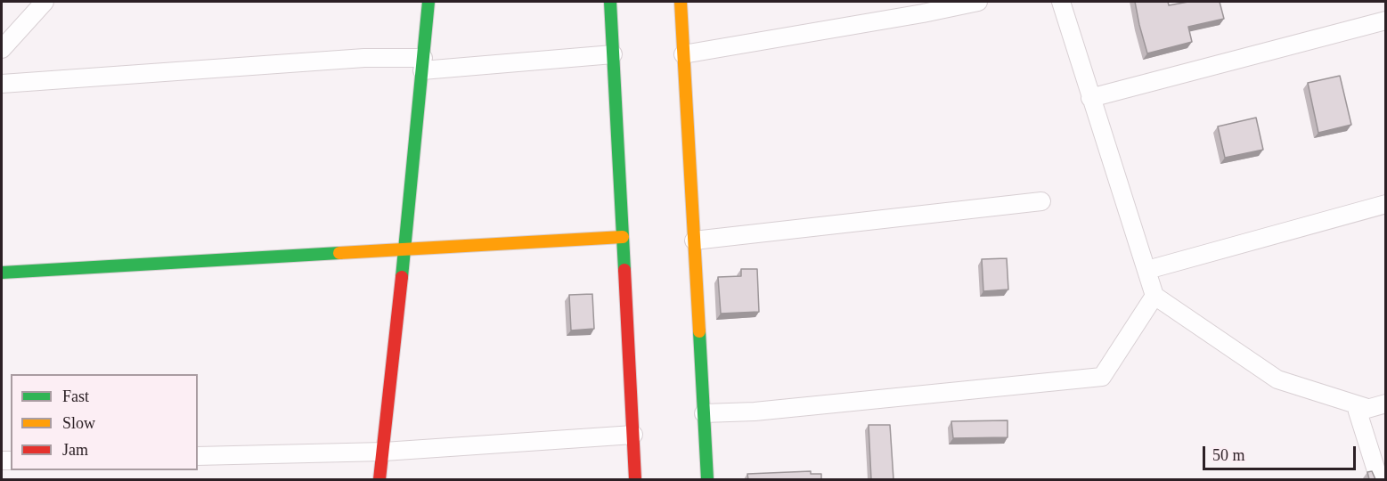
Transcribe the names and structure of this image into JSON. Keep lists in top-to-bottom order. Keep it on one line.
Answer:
{"legend":["Fast","Slow","Jam"],"scale_bar":"50 m"}
